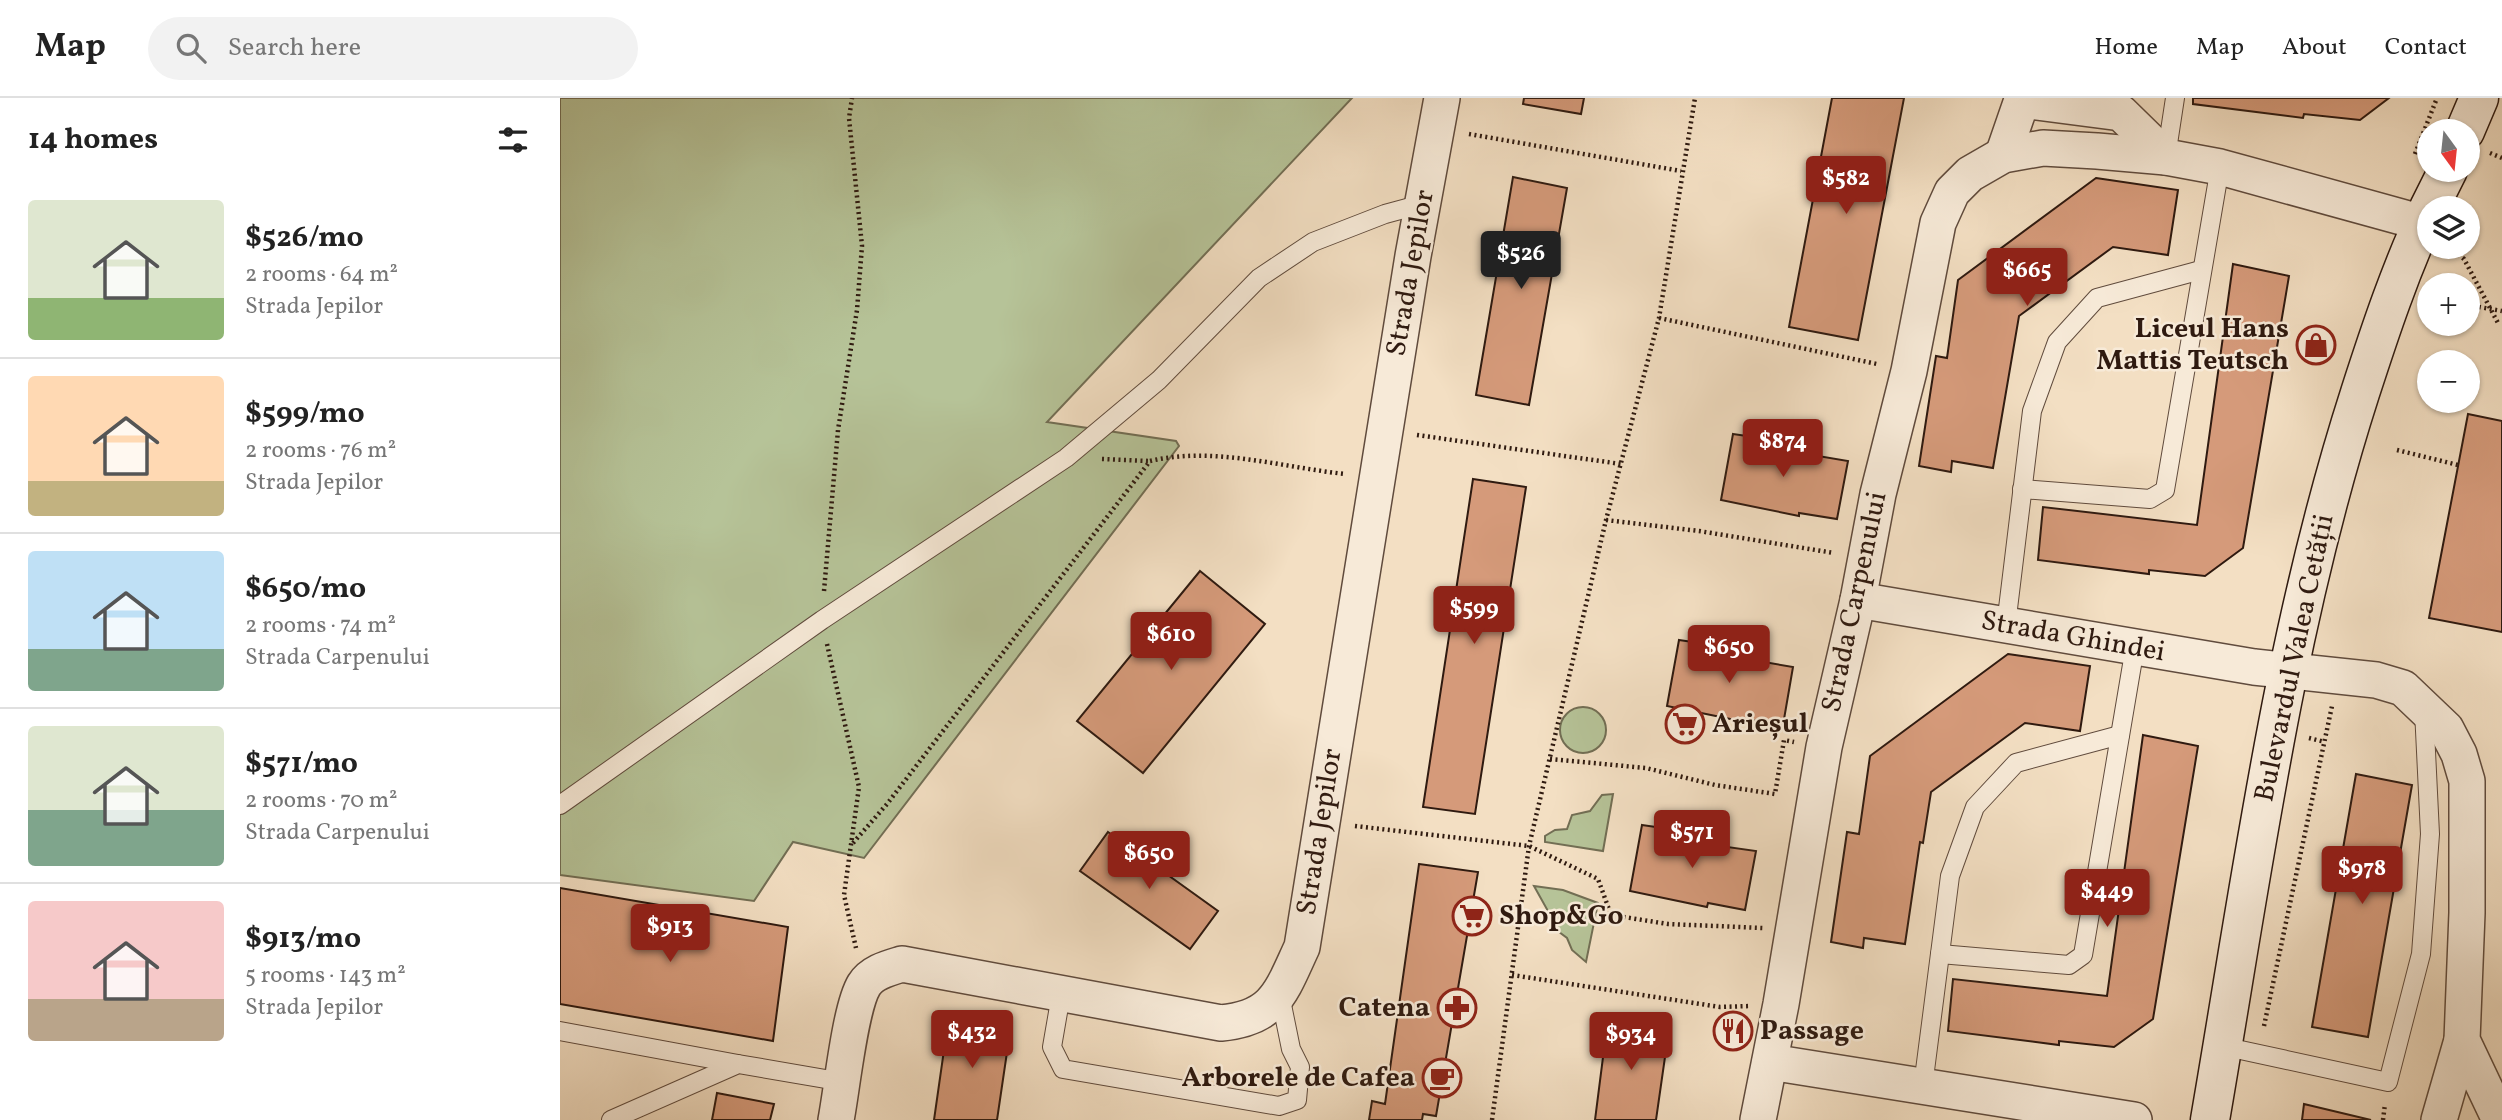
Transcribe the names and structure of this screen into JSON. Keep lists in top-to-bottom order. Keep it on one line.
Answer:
{"streets":{"main road":["Bulevardul Valea Cetății"],"street":["Strada Jepilor","Strada Carpenului","Strada Ghindei"]},"crossings":[["Strada Carpenului","Strada Ghindei"],["Strada Ghindei","Bulevardul Valea Cetății"]],"places":{"shop":["Liceul Hans Mattis Teutsch"],"supermarket":["Arieșul","Shop&Go"],"pharmacy":["Catena"],"restaurant":["Passage"],"cafe":["Arborele de Cafea"]},"north":"bottom","page":{"header":"Map","search":"Search here","nav":["Home","Map","About","Contact"],"heading":"14 homes","map_buttons":["+","−"],"price":["$582","$526","$665","$874","$599","$610","$650","$571","$650","$978","$449","$913","$432","$934"],"list":[{"name":"$526/mo","note":"2 rooms · 64 m² · Strada Jepilor"},{"name":"$599/mo","note":"2 rooms · 76 m² · Strada Jepilor"},{"name":"$650/mo","note":"2 rooms · 74 m² · Strada Carpenului"},{"name":"$571/mo","note":"2 rooms · 70 m² · Strada Carpenului"},{"name":"$913/mo","note":"5 rooms · 143 m² · Strada Jepilor"}]}}
